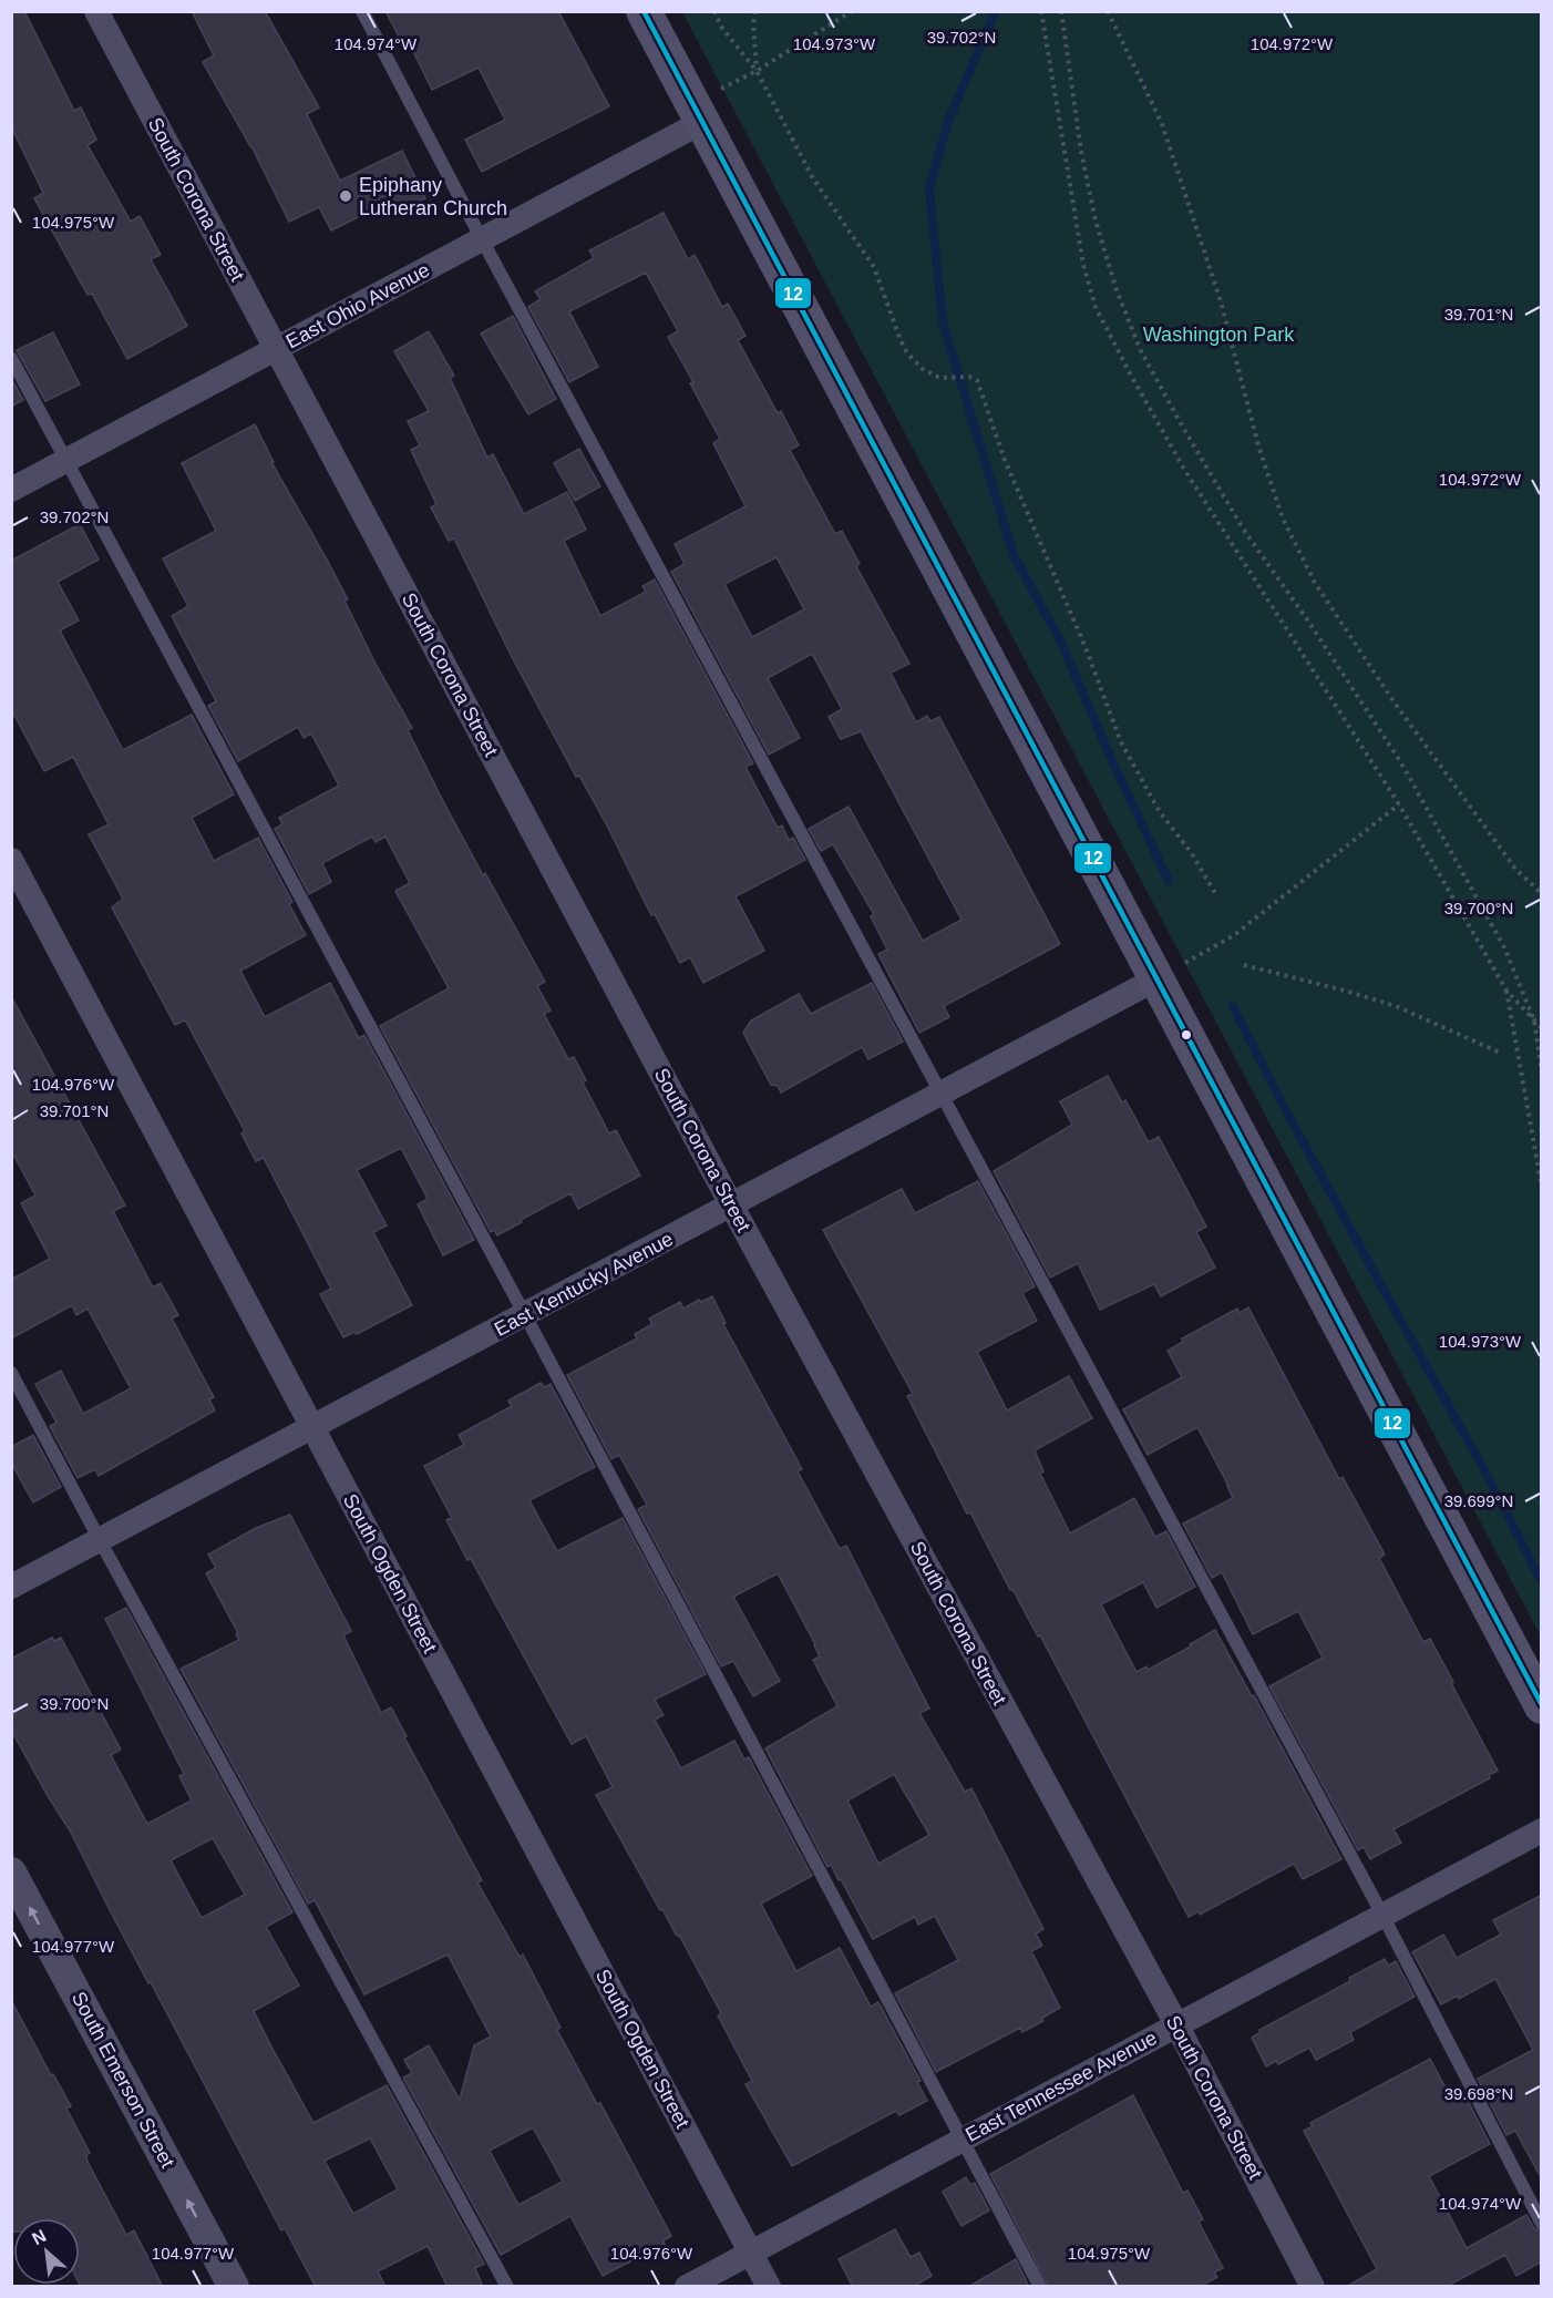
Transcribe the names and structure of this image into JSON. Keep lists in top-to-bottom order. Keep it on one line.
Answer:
{"streets":{"street":["South Corona Street","East Ohio Avenue","East Kentucky Avenue","South Ogden Street","South Emerson Street","East Tennessee Avenue"]},"crossings":[["South Corona Street","East Ohio Avenue"],["South Corona Street","East Kentucky Avenue"],["South Corona Street","East Tennessee Avenue"],["East Kentucky Avenue","South Ogden Street"],["South Ogden Street","East Tennessee Avenue"]],"one_way":["South Emerson Street"],"parks":["Washington Park"],"places":["Epiphany Lutheran Church"],"lines":["transit line 12"],"north":"top left","coordinates":["39.702°N","104.974°W","104.973°W","104.972°W","104.975°W","39.701°N","39.700°N","104.976°W","39.699°N","104.977°W","39.698°N"]}
